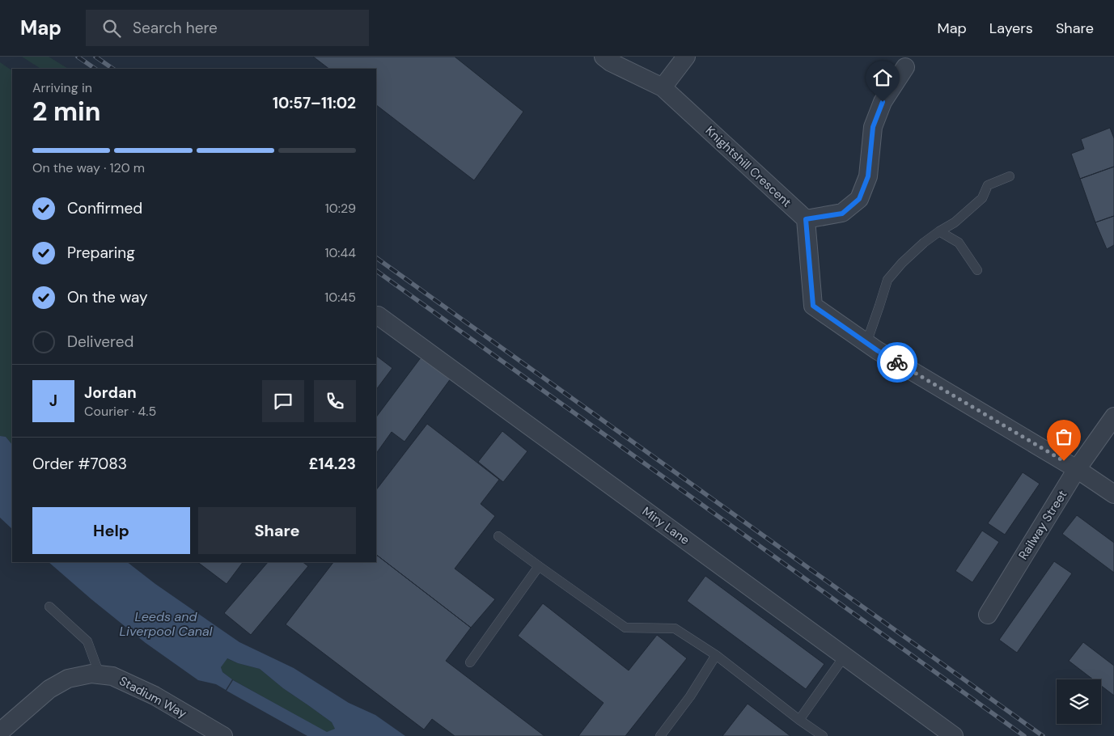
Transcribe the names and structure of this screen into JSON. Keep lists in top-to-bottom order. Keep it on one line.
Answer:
{"streets":{"street":["Knightshill Crescent","Railway Street","Miry Lane","Stadium Way"]},"water":["Leeds and Liverpool Canal"],"page":{"header":"Map","search":"Search here","nav":["Map","Layers","Share"],"heading":["2 min","Arriving in","10:57–11:02"],"panel":["Jordan","Courier · 4.5","Order #7083","£14.23"],"bar":"On the way · 120 m","list":[["Confirmed","10:29"],["Preparing","10:44"],["On the way","10:45"],"Delivered"],"round":"J","buttons":["Help","Share"]}}
